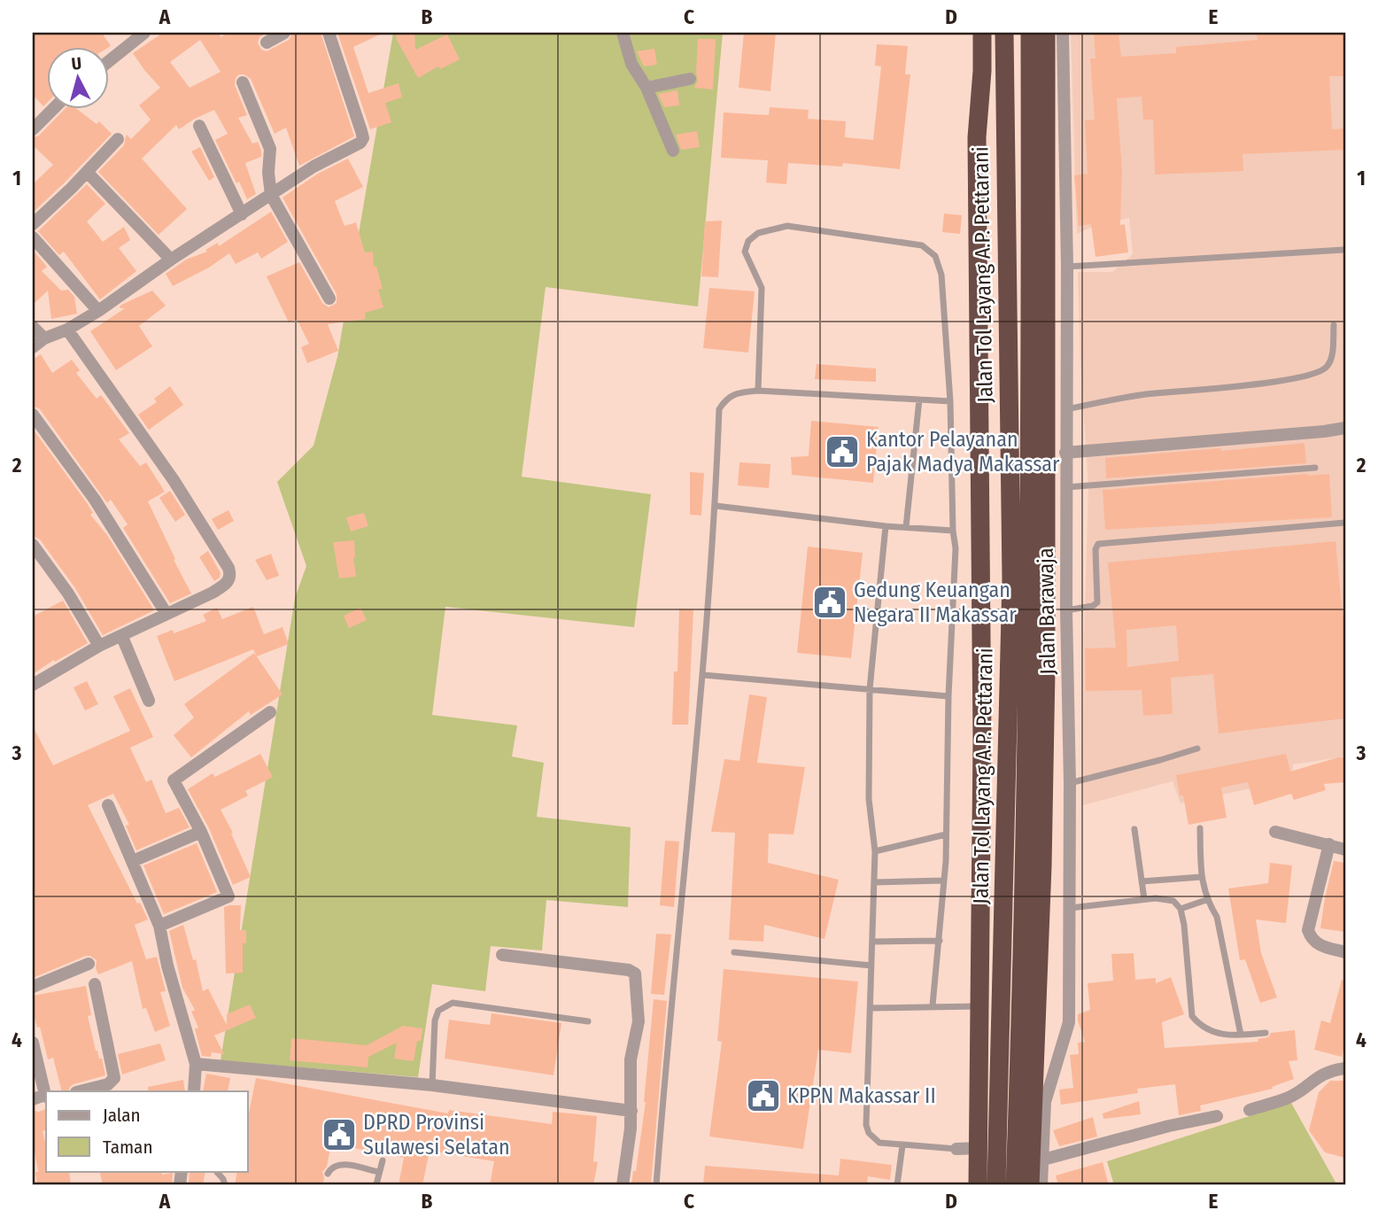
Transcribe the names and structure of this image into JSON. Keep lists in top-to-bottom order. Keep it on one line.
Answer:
{"streets":{"highway":["Jalan Tol Layang A.P. Pettarani"],"street":["Jalan Barawaja"]},"places":{"public building":["Kantor Pelayanan Pajak Madya Makassar","Gedung Keuangan Negara II Makassar","KPPN Makassar II","DPRD Provinsi Sulawesi Selatan"]},"legend":["Jalan","Taman"],"north":"top","grid":{"columns":["A","B","C","D","E"],"rows":["1","2","3","4"]}}
